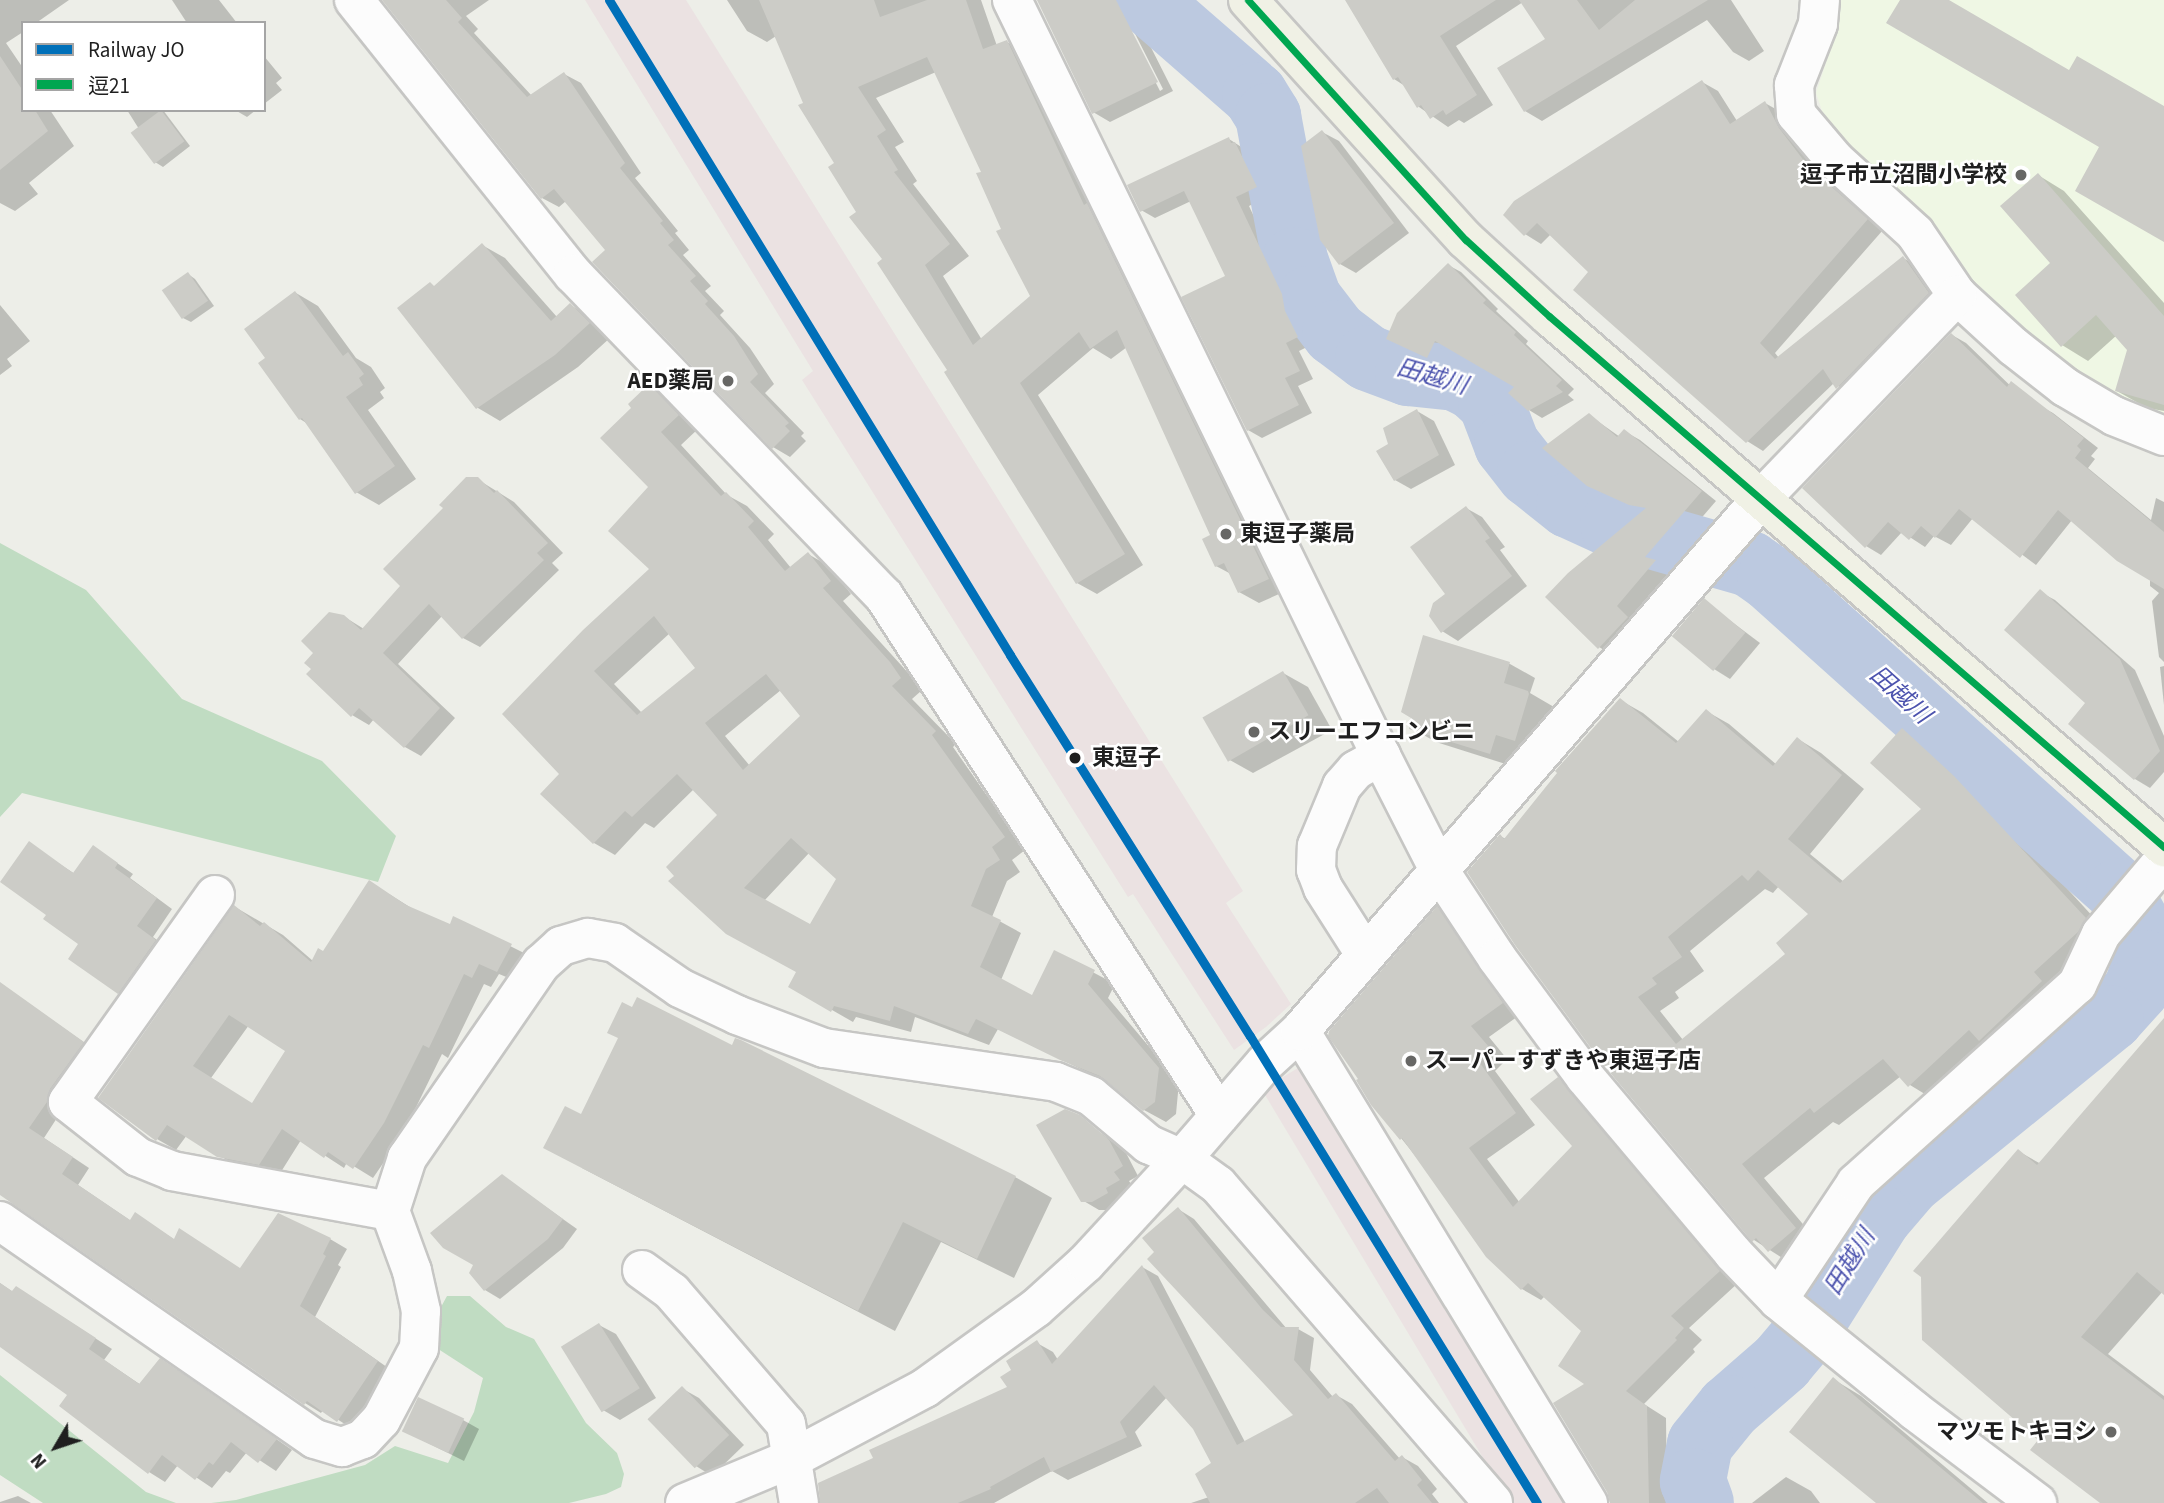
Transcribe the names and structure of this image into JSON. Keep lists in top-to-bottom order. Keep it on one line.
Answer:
{"water":["田越川"],"places":["逗子市立沼間小学校","AED薬局","東逗子薬局","スリーエフコンビニ","東逗子","スーパーすずきや東逗子店","マツモトキヨシ"],"lines":["rail line JO","transit line 逗21"],"legend":["Railway JO","逗21"],"north":"bottom left"}
